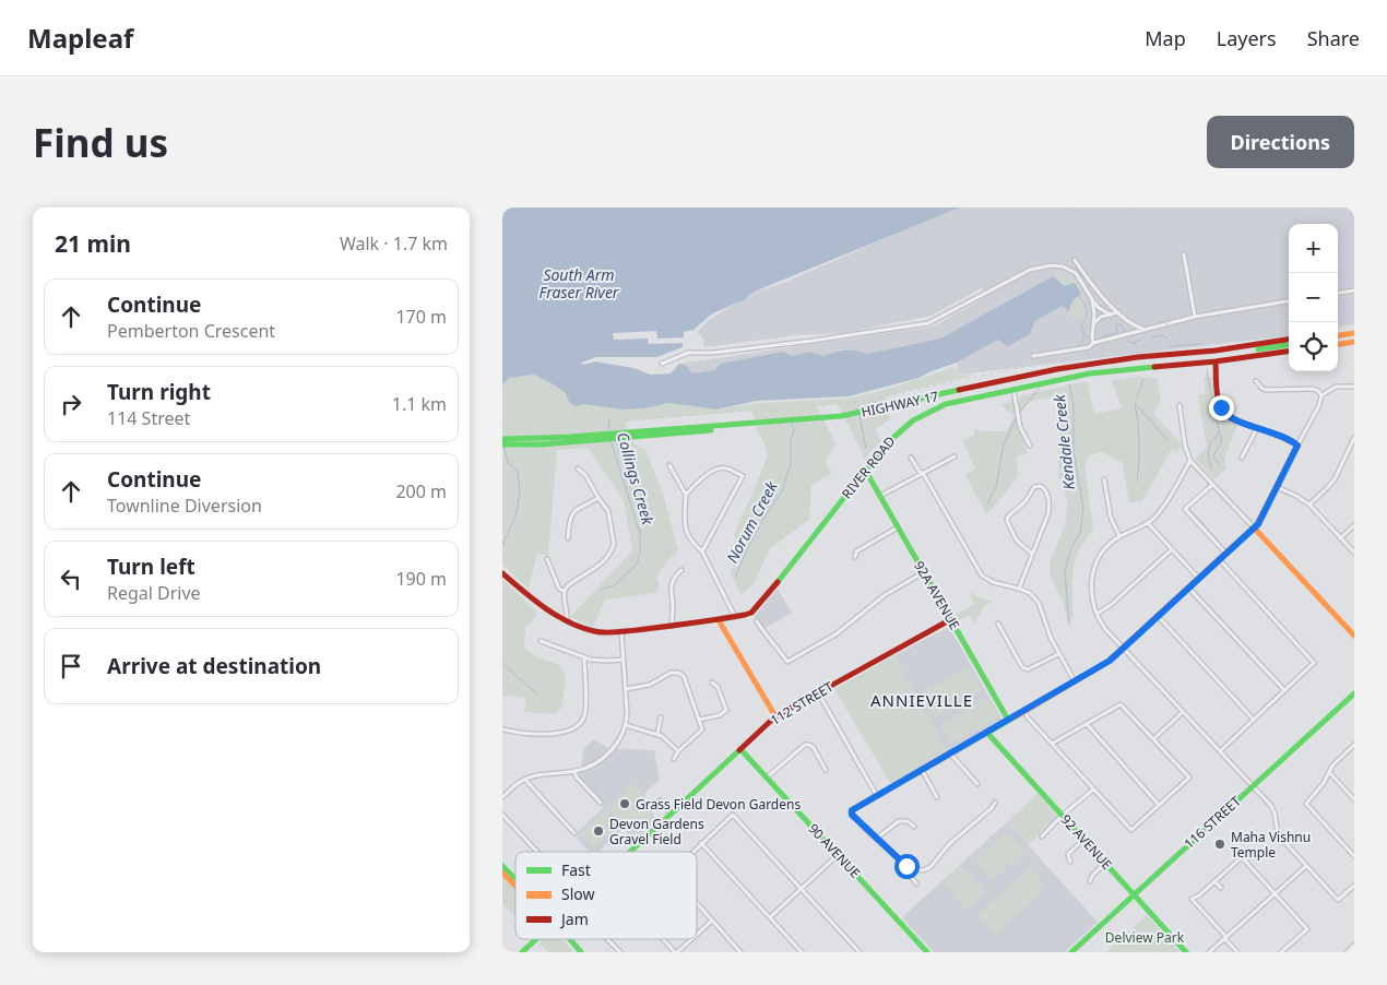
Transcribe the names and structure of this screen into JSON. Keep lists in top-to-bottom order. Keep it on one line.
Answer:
{"streets":{"main road":["HIGHWAY 17","RIVER ROAD","92A AVENUE","112 STREET","116 STREET","92 AVENUE","90 AVENUE"]},"crossings":[["RIVER ROAD","92A AVENUE"],["92A AVENUE","112 STREET"],["112 STREET","90 AVENUE"],["116 STREET","92 AVENUE"]],"districts":["ANNIEVILLE"],"water":["South Arm Fraser River","Kendale Creek","Collings Creek","Norum Creek"],"parks":["Delview Park"],"places":["Grass Field Devon Gardens","Devon Gardens Gravel Field","Maha Vishnu Temple"],"legend":["Fast","Slow","Jam"],"page":{"header":"Mapleaf","nav":["Map","Layers","Share"],"buttons":"Directions","title":"Find us","heading":["21 min","Walk · 1.7 km"],"map_buttons":["+","−"],"list":[["Continue","Pemberton Crescent","170 m"],["Turn right","114 Street","1.1 km"],["Continue","Townline Diversion","200 m"],["Turn left","Regal Drive","190 m"],"Arrive at destination"]}}
